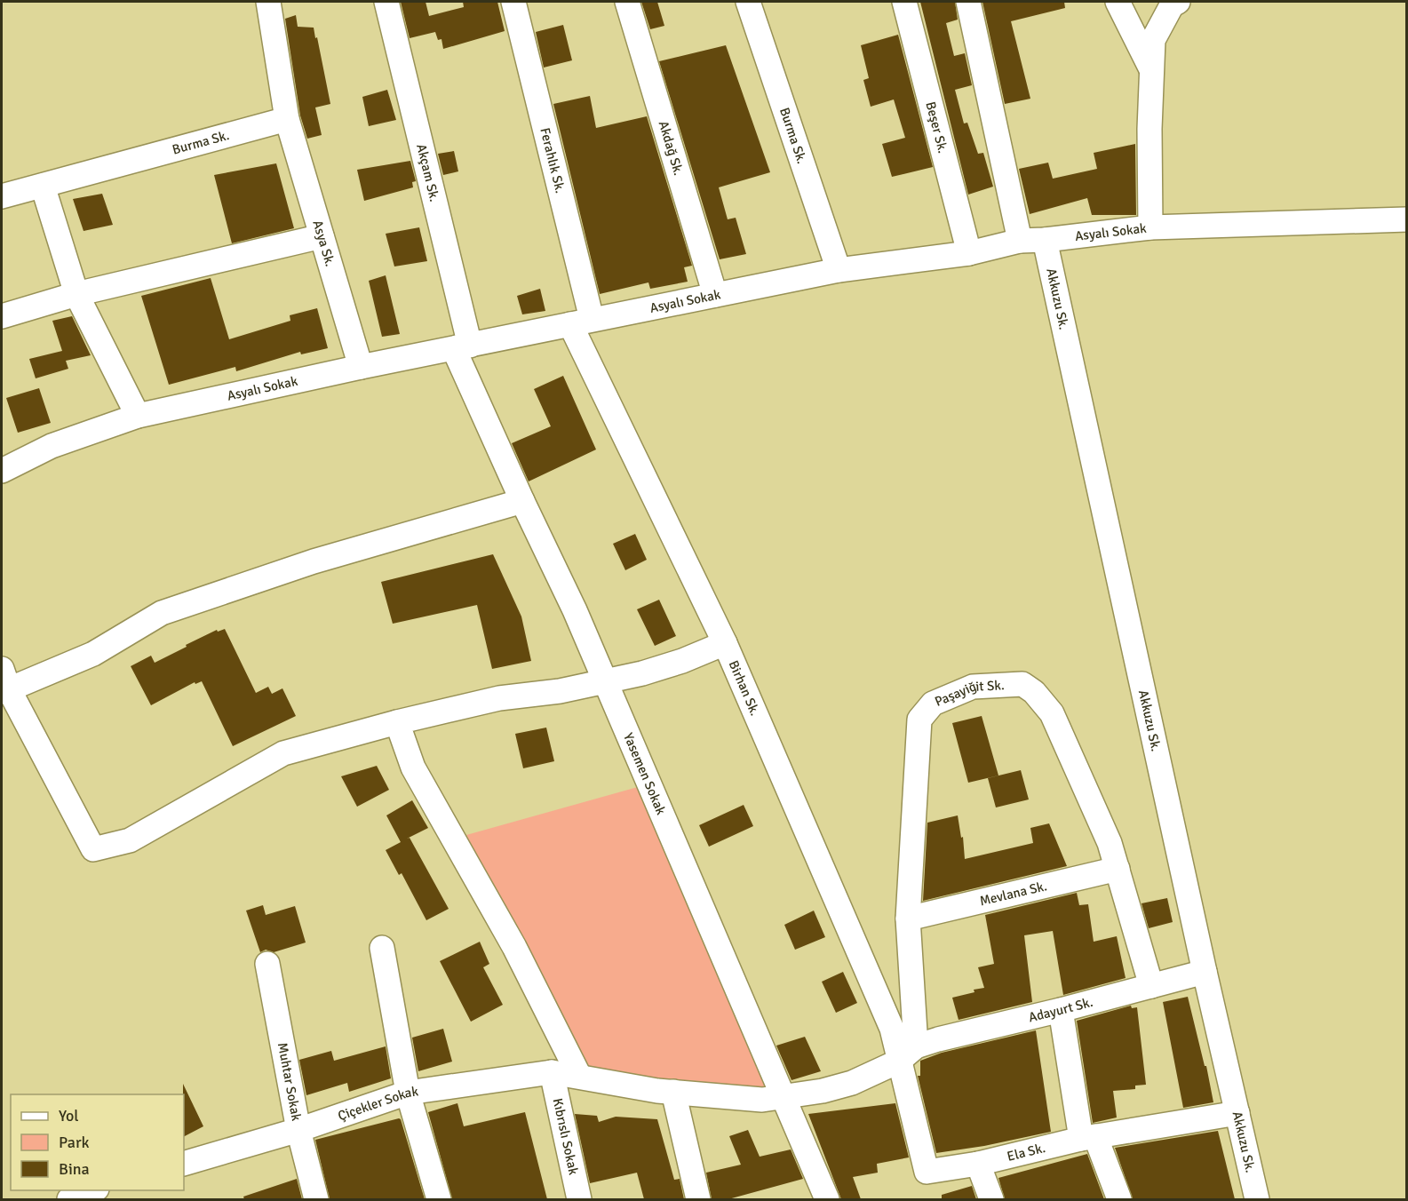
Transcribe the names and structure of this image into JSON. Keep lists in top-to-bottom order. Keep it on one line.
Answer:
{"streets":{"street":["Beşer Sk.","Burma Sk.","Akdağ Sk.","Ferahlık Sk.","Akçam Sk.","Asyalı Sokak","Asya Sk.","Akkuzu Sk.","Birhan Sk.","Paşayiğit Sk.","Yasemen Sokak","Mevlana Sk.","Adayurt Sk.","Muhtar Sokak","Çiçekler Sokak","Kıbrıslı Sokak","Ela Sk."]},"crossings":[["Beşer Sk.","Asyalı Sokak"],["Burma Sk.","Asyalı Sokak"],["Burma Sk.","Asya Sk."],["Akdağ Sk.","Asyalı Sokak"],["Ferahlık Sk.","Asyalı Sokak"],["Ferahlık Sk.","Birhan Sk."],["Akçam Sk.","Asyalı Sokak"],["Akçam Sk.","Yasemen Sokak"],["Asyalı Sokak","Asya Sk."],["Asyalı Sokak","Akkuzu Sk."],["Asyalı Sokak","Birhan Sk."],["Asyalı Sokak","Yasemen Sokak"],["Akkuzu Sk.","Adayurt Sk."],["Akkuzu Sk.","Ela Sk."],["Birhan Sk.","Paşayiğit Sk."],["Birhan Sk.","Adayurt Sk."],["Birhan Sk.","Ela Sk."],["Paşayiğit Sk.","Mevlana Sk."],["Paşayiğit Sk.","Adayurt Sk."],["Paşayiğit Sk.","Ela Sk."],["Yasemen Sokak","Adayurt Sk."],["Yasemen Sokak","Çiçekler Sokak"],["Adayurt Sk.","Çiçekler Sokak"],["Adayurt Sk.","Ela Sk."],["Muhtar Sokak","Çiçekler Sokak"],["Çiçekler Sokak","Kıbrıslı Sokak"]],"legend":["Yol","Park","Bina"]}
